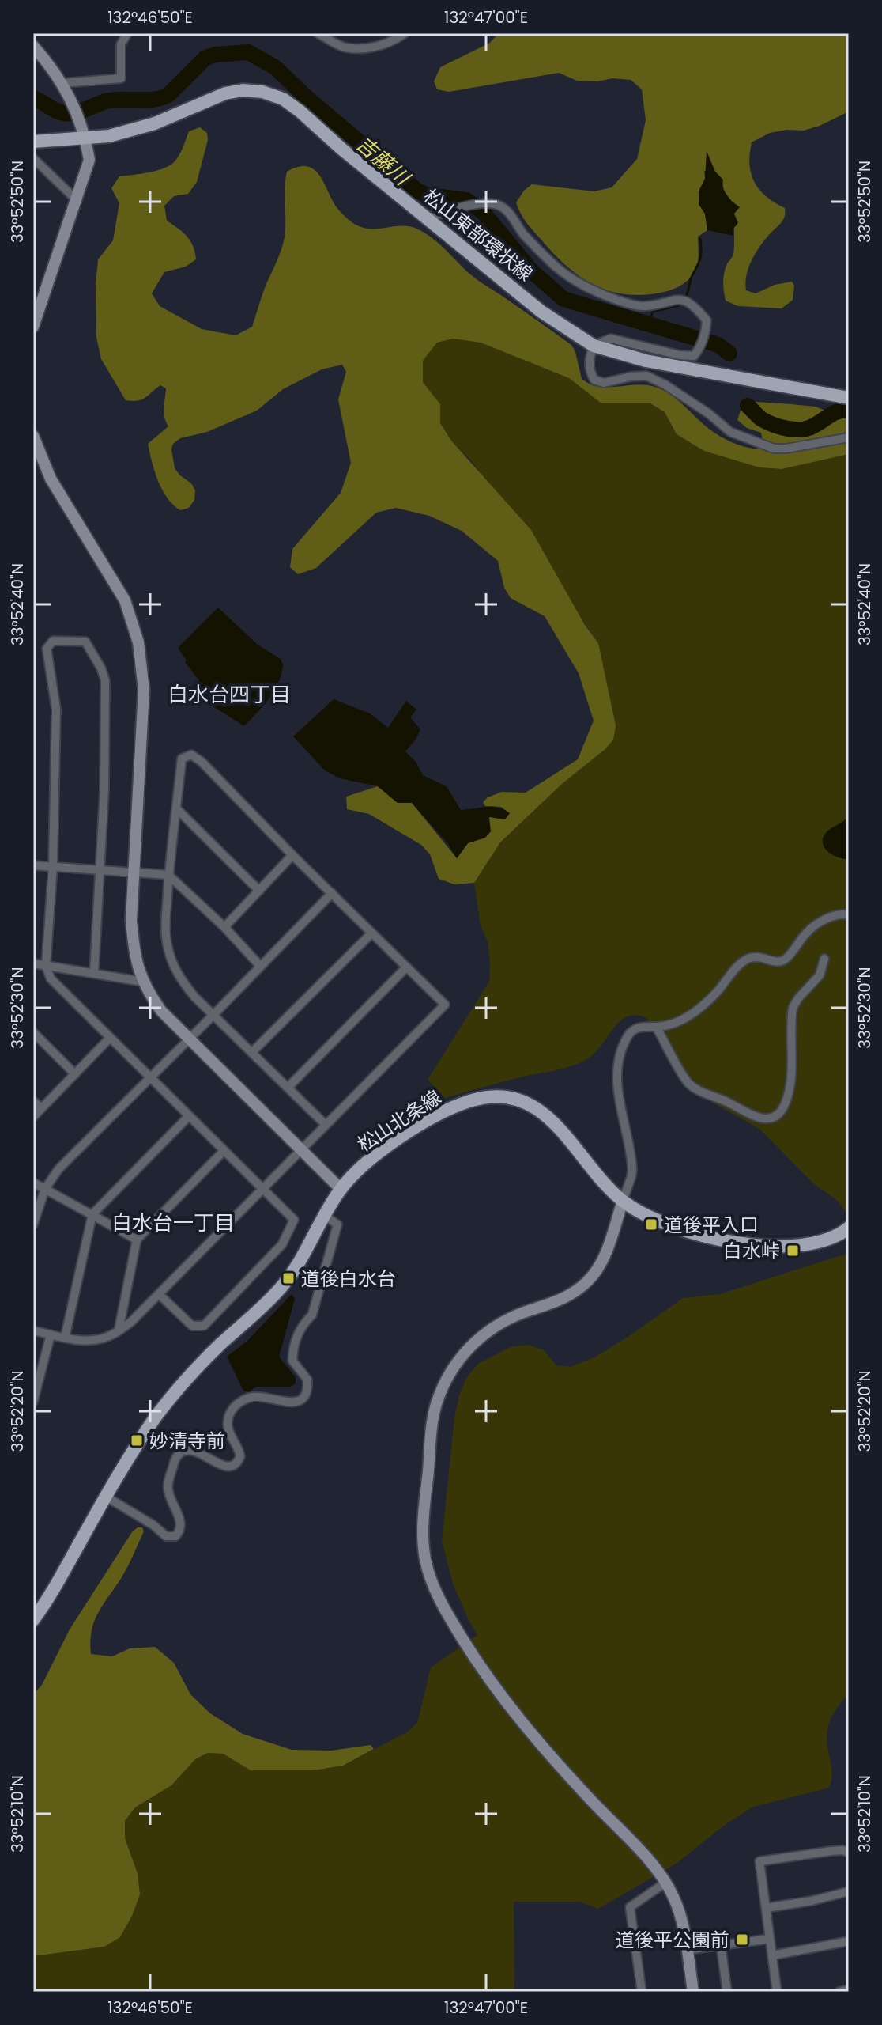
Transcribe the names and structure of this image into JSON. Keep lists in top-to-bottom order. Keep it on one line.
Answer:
{"streets":{"main road":["松山東部環状線","松山北条線"]},"districts":["白水台四丁目","白水台一丁目"],"water":["吉藤川"],"places":{"transit":["道後平入口","白水峠","道後白水台","妙清寺前","道後平公園前"]},"coordinates":["132°46'50\"E","132°47'00\"E","33°52'50\"N","33°52'40\"N","33°52'30\"N","33°52'20\"N","33°52'10\"N"]}
